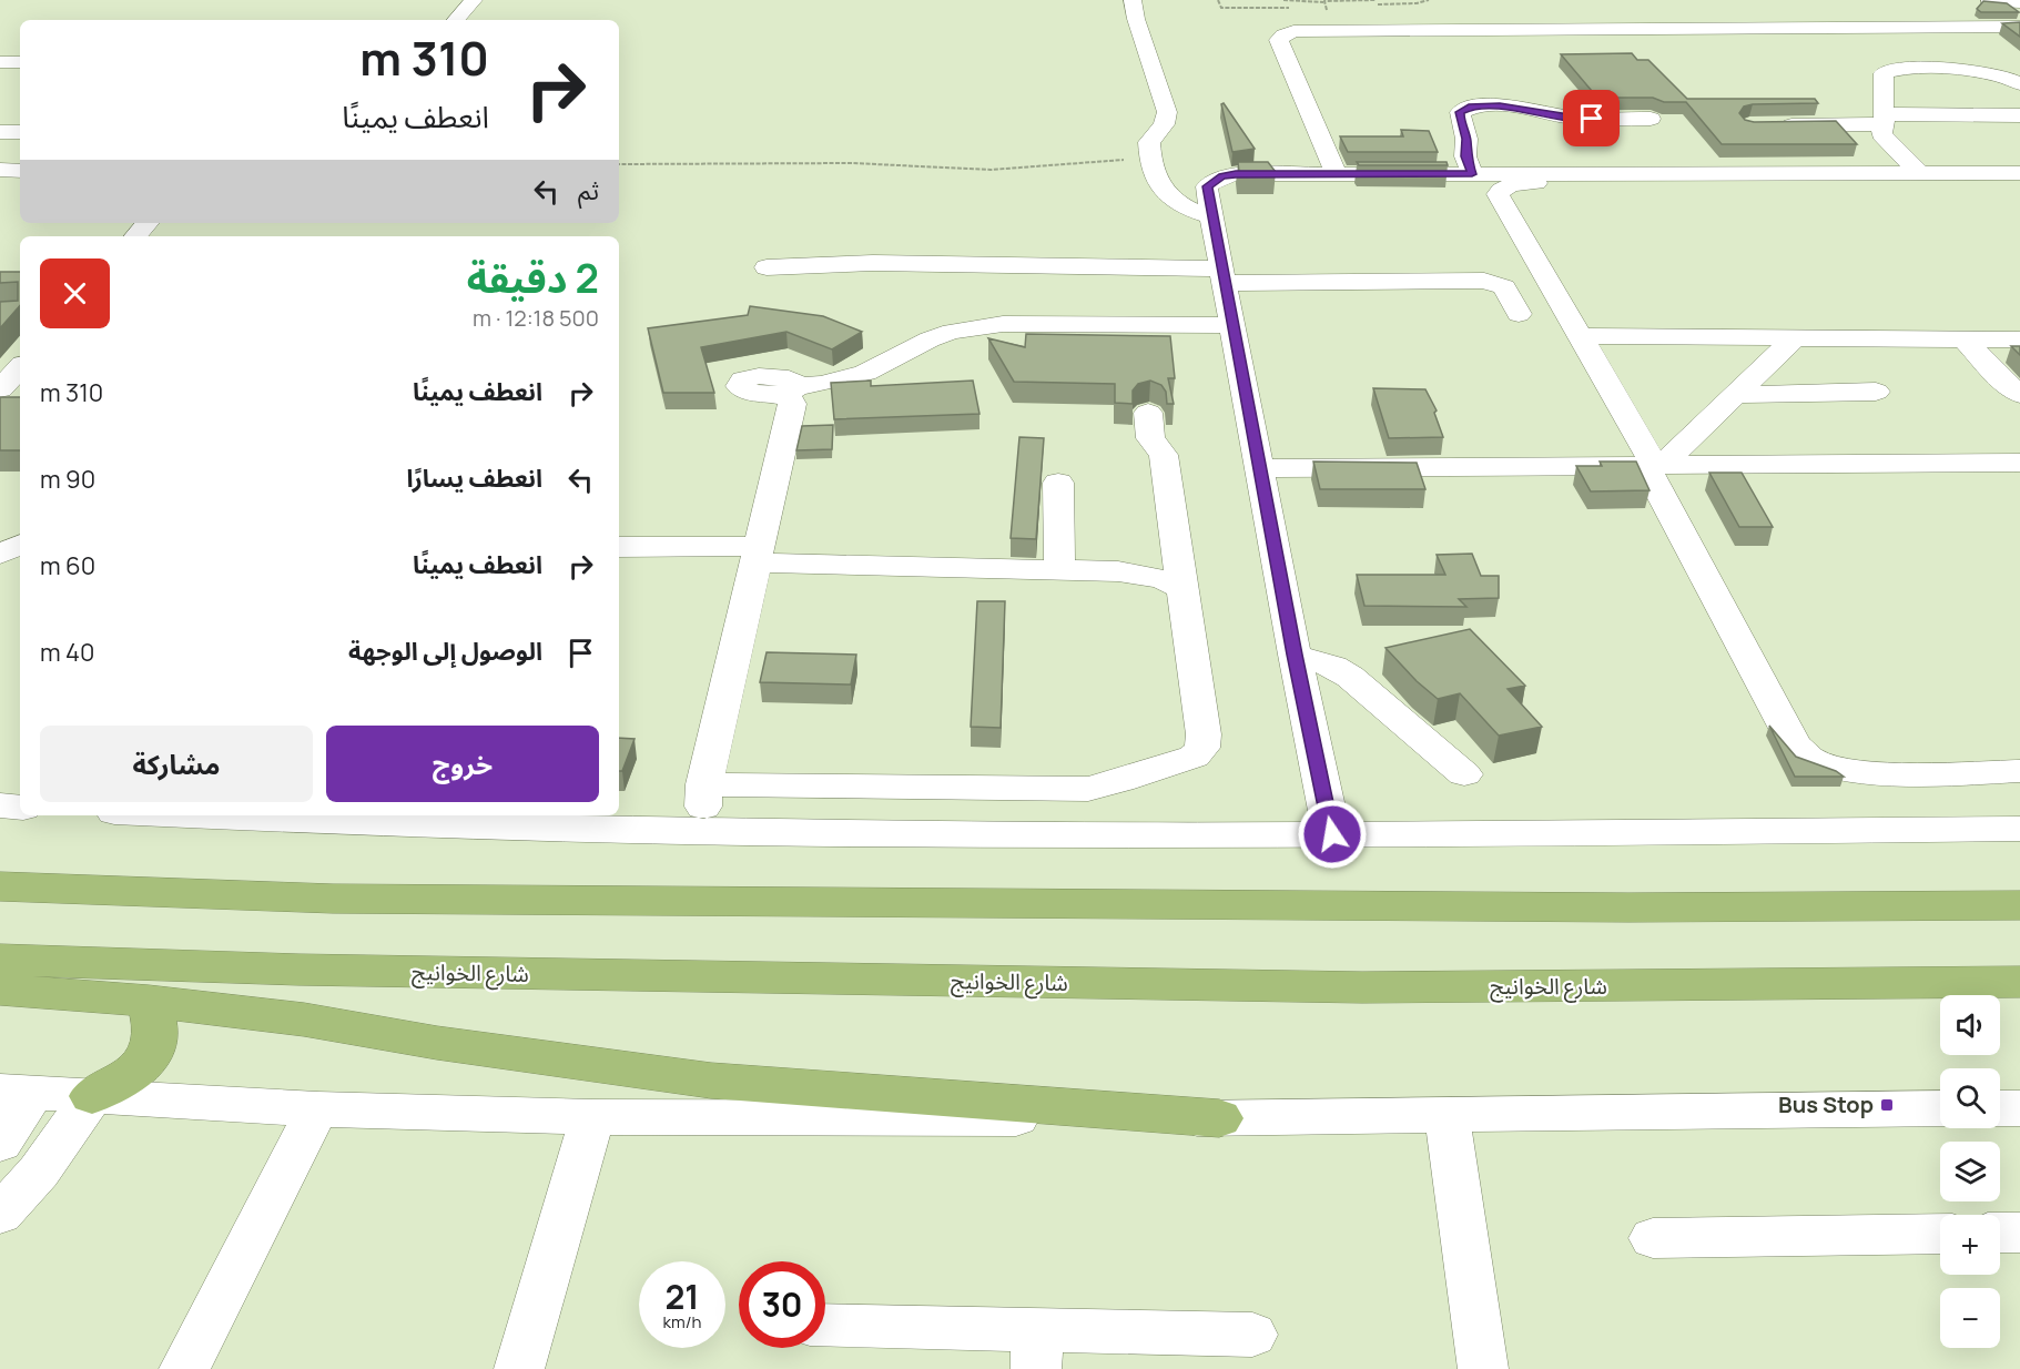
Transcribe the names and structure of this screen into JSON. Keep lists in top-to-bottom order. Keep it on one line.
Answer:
{"streets":{"highway":["شارع الخوانيج"]},"places":{"transit":["Bus Stop"]},"page":{"turn":["310 m","انعطف يمينًا"],"then":"ثم","heading":["2 دقيقة","500 m · 12:18"],"list":[{"name":"انعطف يمينًا","value":"310 m"},{"name":"انعطف يسارًا","value":"90 m"},{"name":"انعطف يمينًا","value":"60 m"},{"name":"الوصول إلى الوجهة","value":"40 m"}],"buttons":["خروج","مشاركة"],"map_buttons":["+","−"],"speed":"21 km/h","limit":"30"}}
